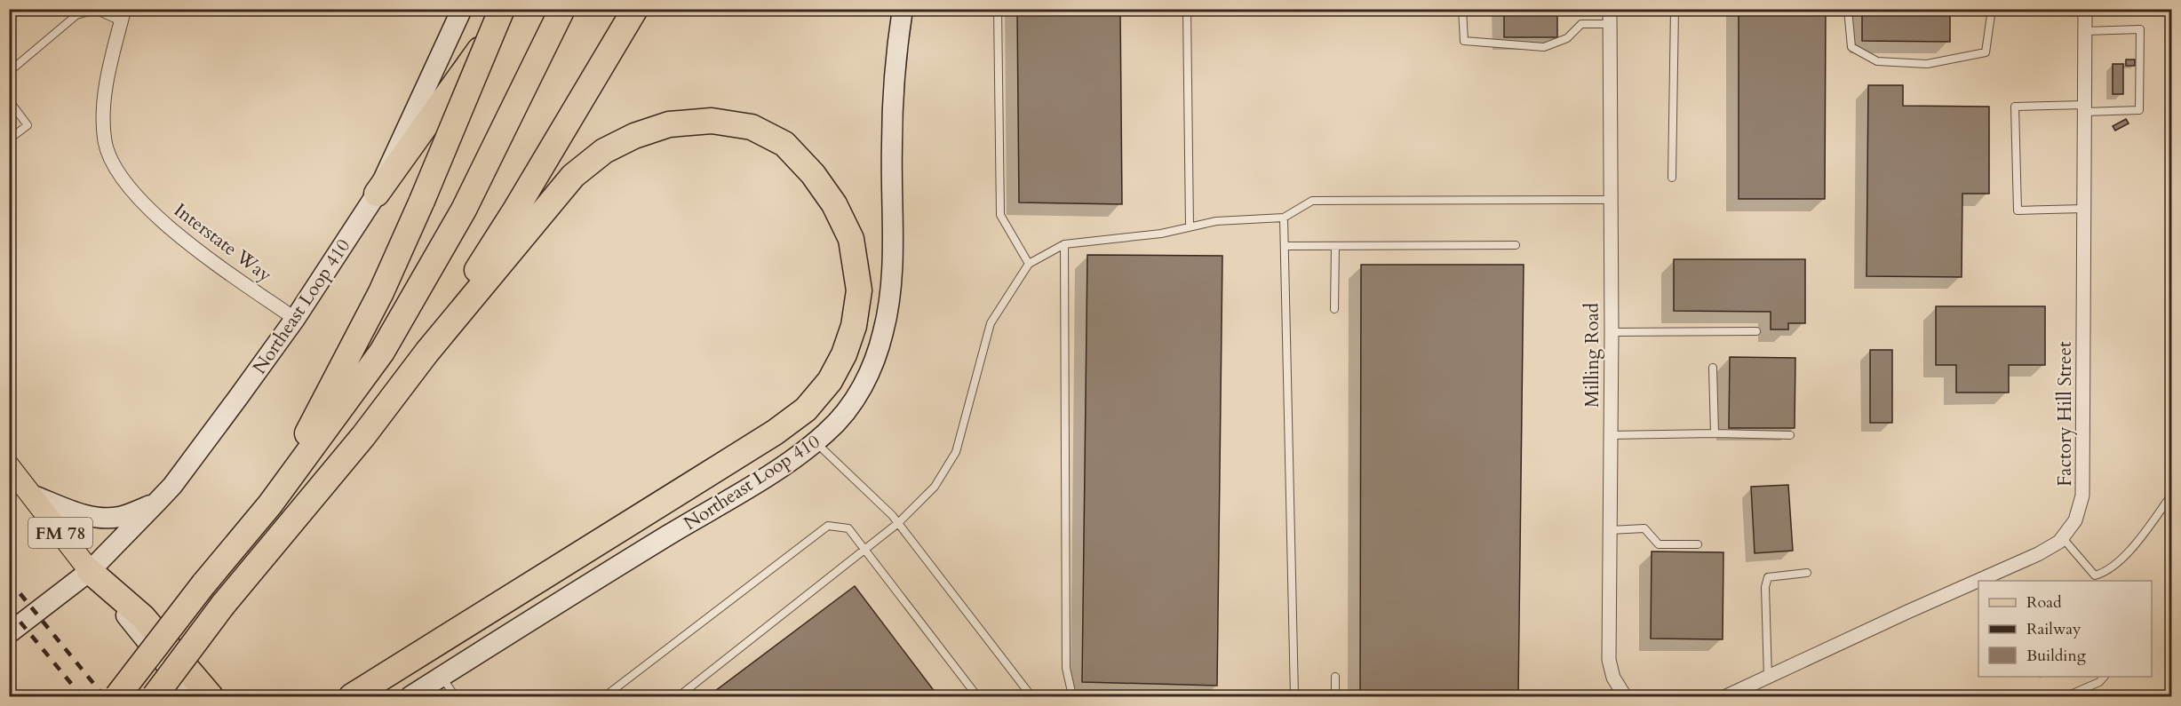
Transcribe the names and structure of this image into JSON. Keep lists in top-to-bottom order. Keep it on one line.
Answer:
{"streets":{"main road":["Northeast Loop 410","FM 78"],"street":["Interstate Way","Milling Road","Factory Hill Street"]},"crossings":[["Interstate Way","Northeast Loop 410"],["Northeast Loop 410","FM 78"]],"legend":["Road","Railway","Building"]}
